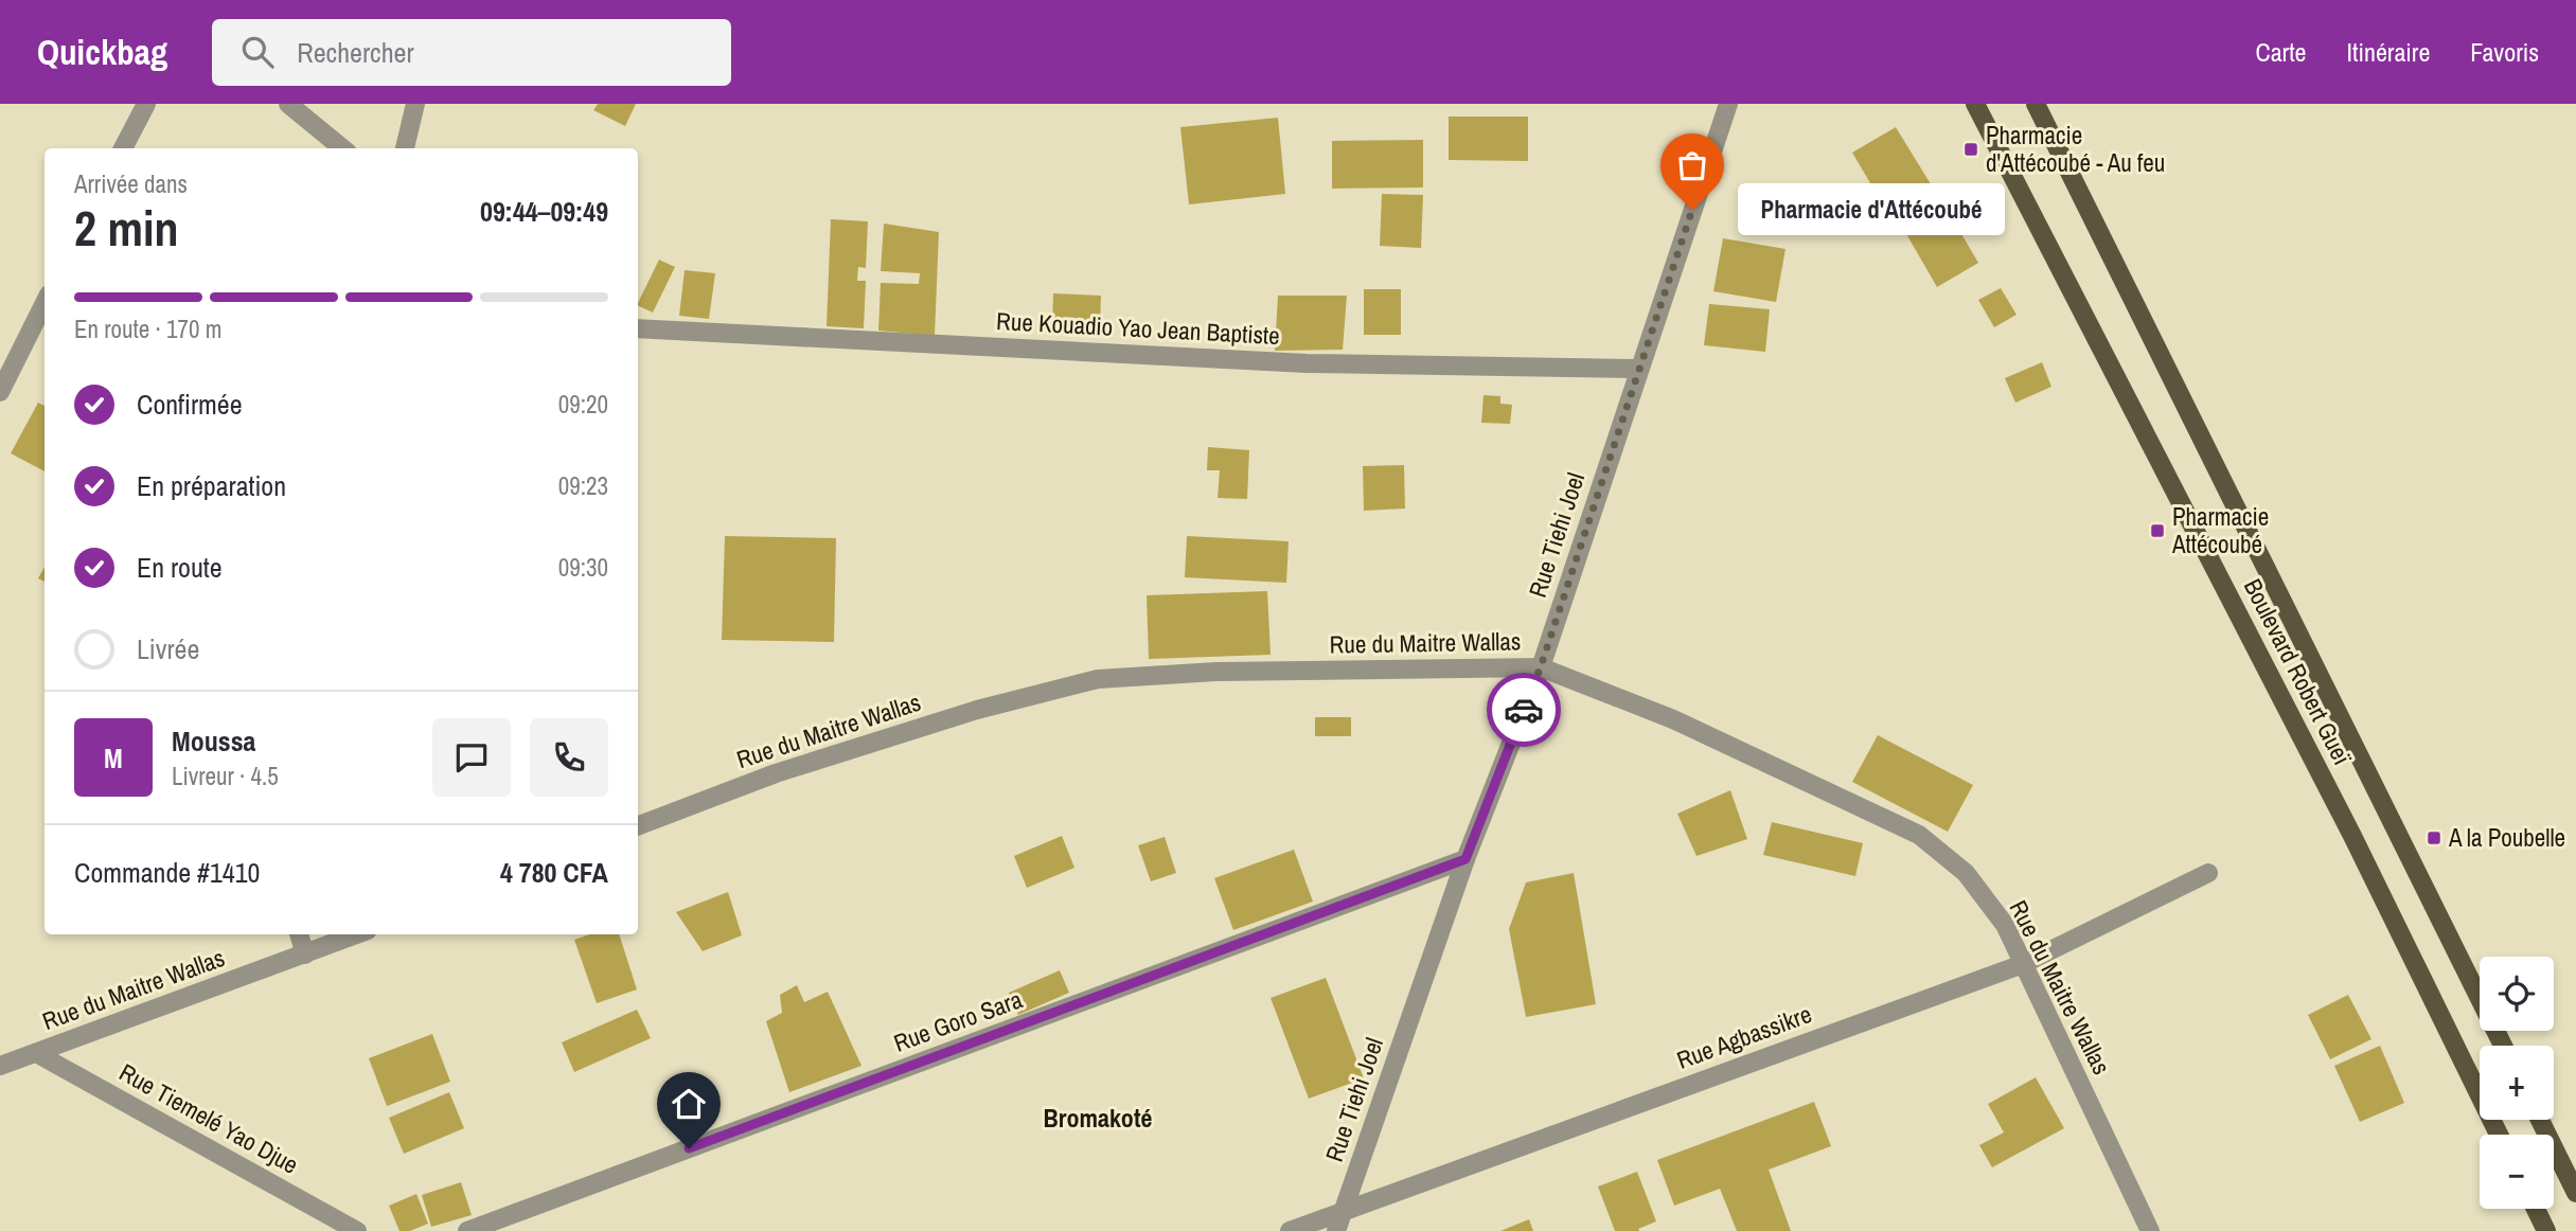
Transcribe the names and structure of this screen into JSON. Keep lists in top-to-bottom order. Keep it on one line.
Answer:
{"streets":{"main road":["Boulevard Robert Gueï"],"street":["Rue Kouadio Yao Jean Baptiste","Rue Tiehi Joel","Rue du Maitre Wallas","Rue Goro Sara","Rue Agbassikre","Rue Tiemelé Yao Djue"]},"crossings":[["Rue Kouadio Yao Jean Baptiste","Rue Tiehi Joel"],["Rue Tiehi Joel","Rue du Maitre Wallas"],["Rue Tiehi Joel","Rue Goro Sara"],["Rue Tiehi Joel","Rue Agbassikre"],["Rue du Maitre Wallas","Rue Agbassikre"],["Rue du Maitre Wallas","Rue Tiemelé Yao Djue"]],"districts":["Bromakoté"],"places":{"transit":["Pharmacie d'Attécoubé - Au feu","Pharmacie Attécoubé","A la Poubelle"],"other":["Pharmacie d'Attécoubé"]},"page":{"header":"Quickbag","search":"Rechercher","nav":["Carte","Itinéraire","Favoris"],"heading":["2 min","Arrivée dans","09:44–09:49"],"panel":["Moussa","Livreur · 4.5","Commande #1410","4 780 CFA"],"bubble":"Pharmacie d'Attécoubé","bar":"En route · 170 m","list":[["Confirmée","09:20"],["En préparation","09:23"],["En route","09:30"],"Livrée"],"round":"M","map_buttons":["+","−"]}}
